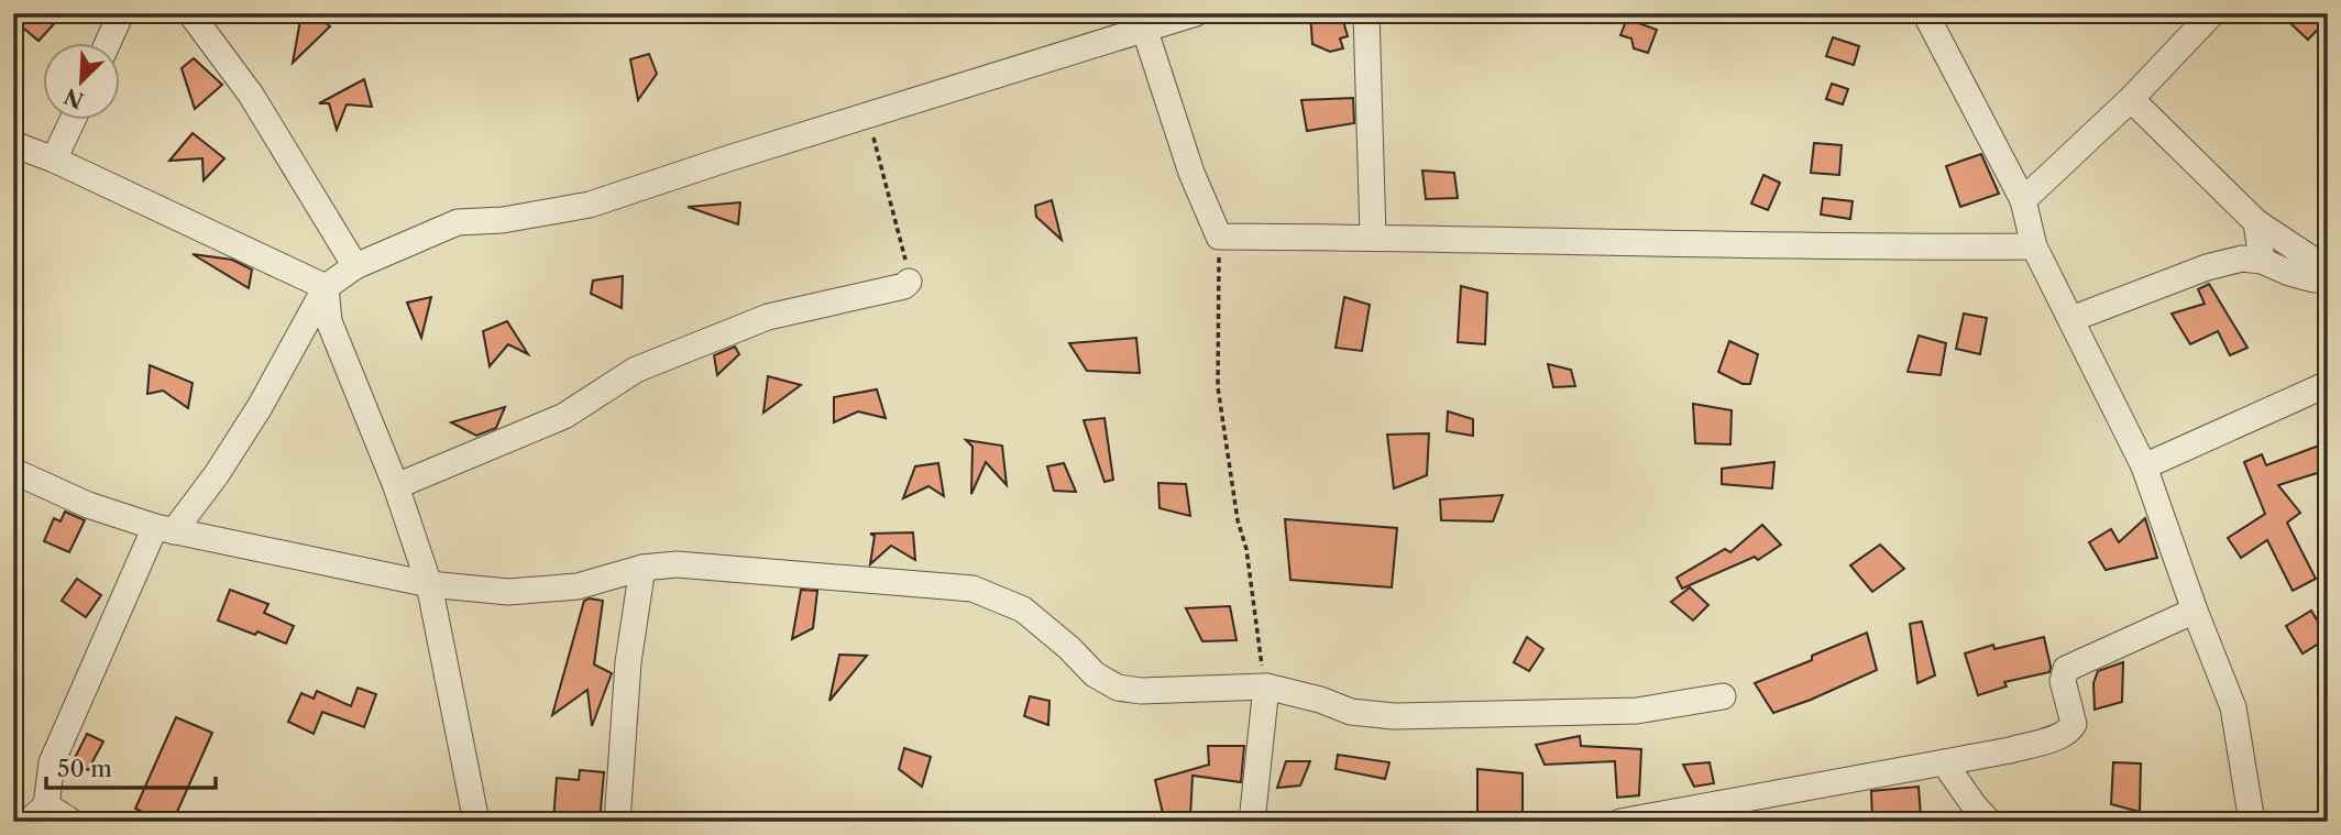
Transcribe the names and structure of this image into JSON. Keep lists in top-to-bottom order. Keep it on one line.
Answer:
{"scale_bar":"50 m","north":"bottom left"}
